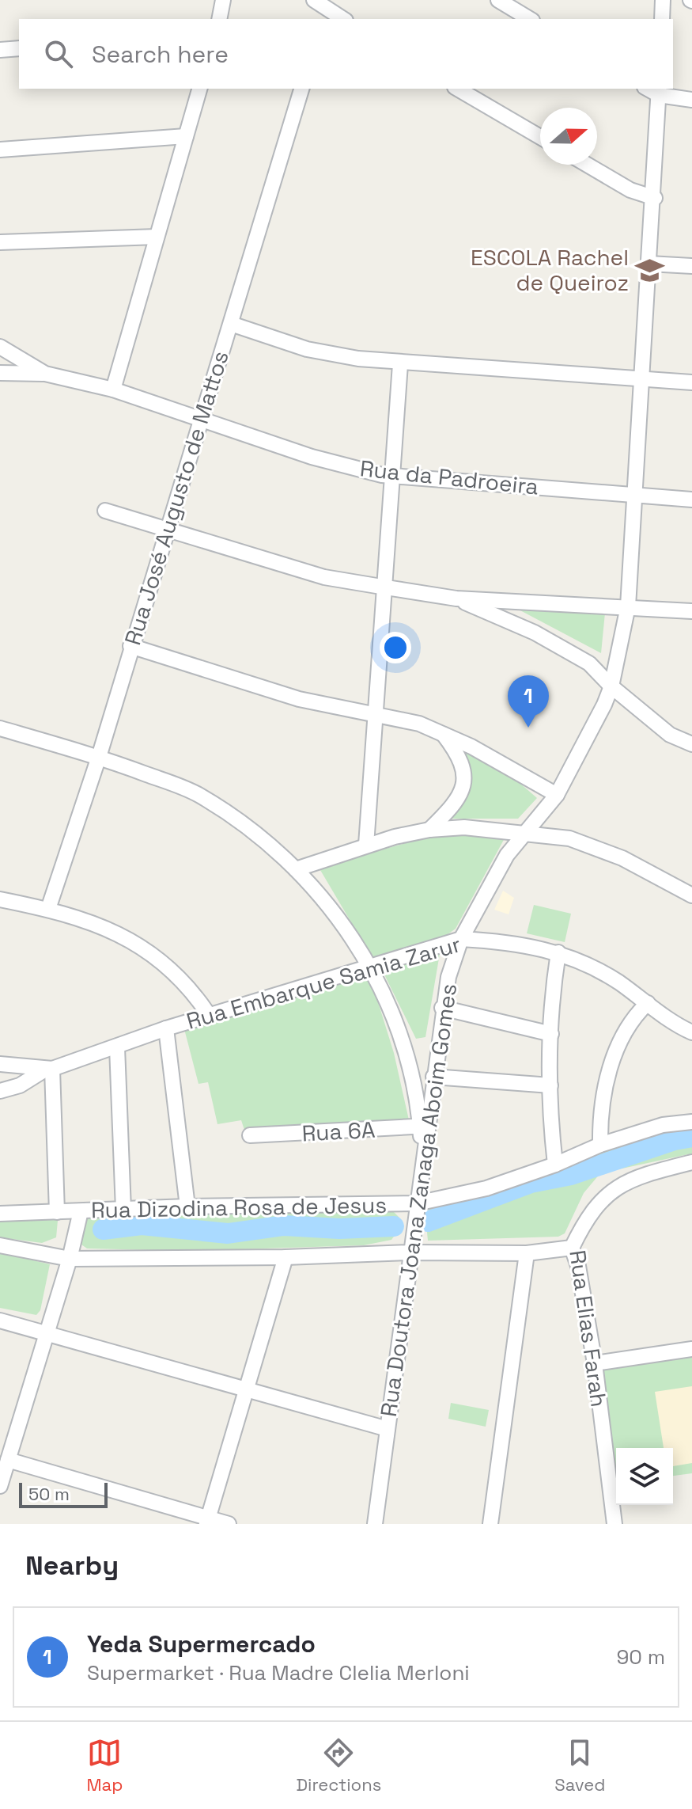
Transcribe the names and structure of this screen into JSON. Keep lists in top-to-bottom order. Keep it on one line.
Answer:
{"streets":{"street":["Rua da Padroeira","Rua José Augusto de Mattos","Rua Embarque Samia Zarur","Rua 6A","Rua Doutora Joana Zanaga Aboim Gomes","Rua Dizodina Rosa de Jesus","Rua Elias Farah"]},"crossings":[["Rua da Padroeira","Rua José Augusto de Mattos"],["Rua da Padroeira","Rua Doutora Joana Zanaga Aboim Gomes"],["Rua Embarque Samia Zarur","Rua Doutora Joana Zanaga Aboim Gomes"],["Rua 6A","Rua Doutora Joana Zanaga Aboim Gomes"],["Rua Doutora Joana Zanaga Aboim Gomes","Rua Dizodina Rosa de Jesus"]],"places":{"school or university":["ESCOLA Rachel de Queiroz"]},"scale_bar":"50 m","north":"right","page":{"search":"Search here","pins":"1","scale":"50 m","heading":"Nearby","list":[{"mark":"1","name":"Yeda Supermercado","note":"Supermarket · Rua Madre Clelia Merloni","value":"90 m"}],"nav":["Map","Directions","Saved"]}}
